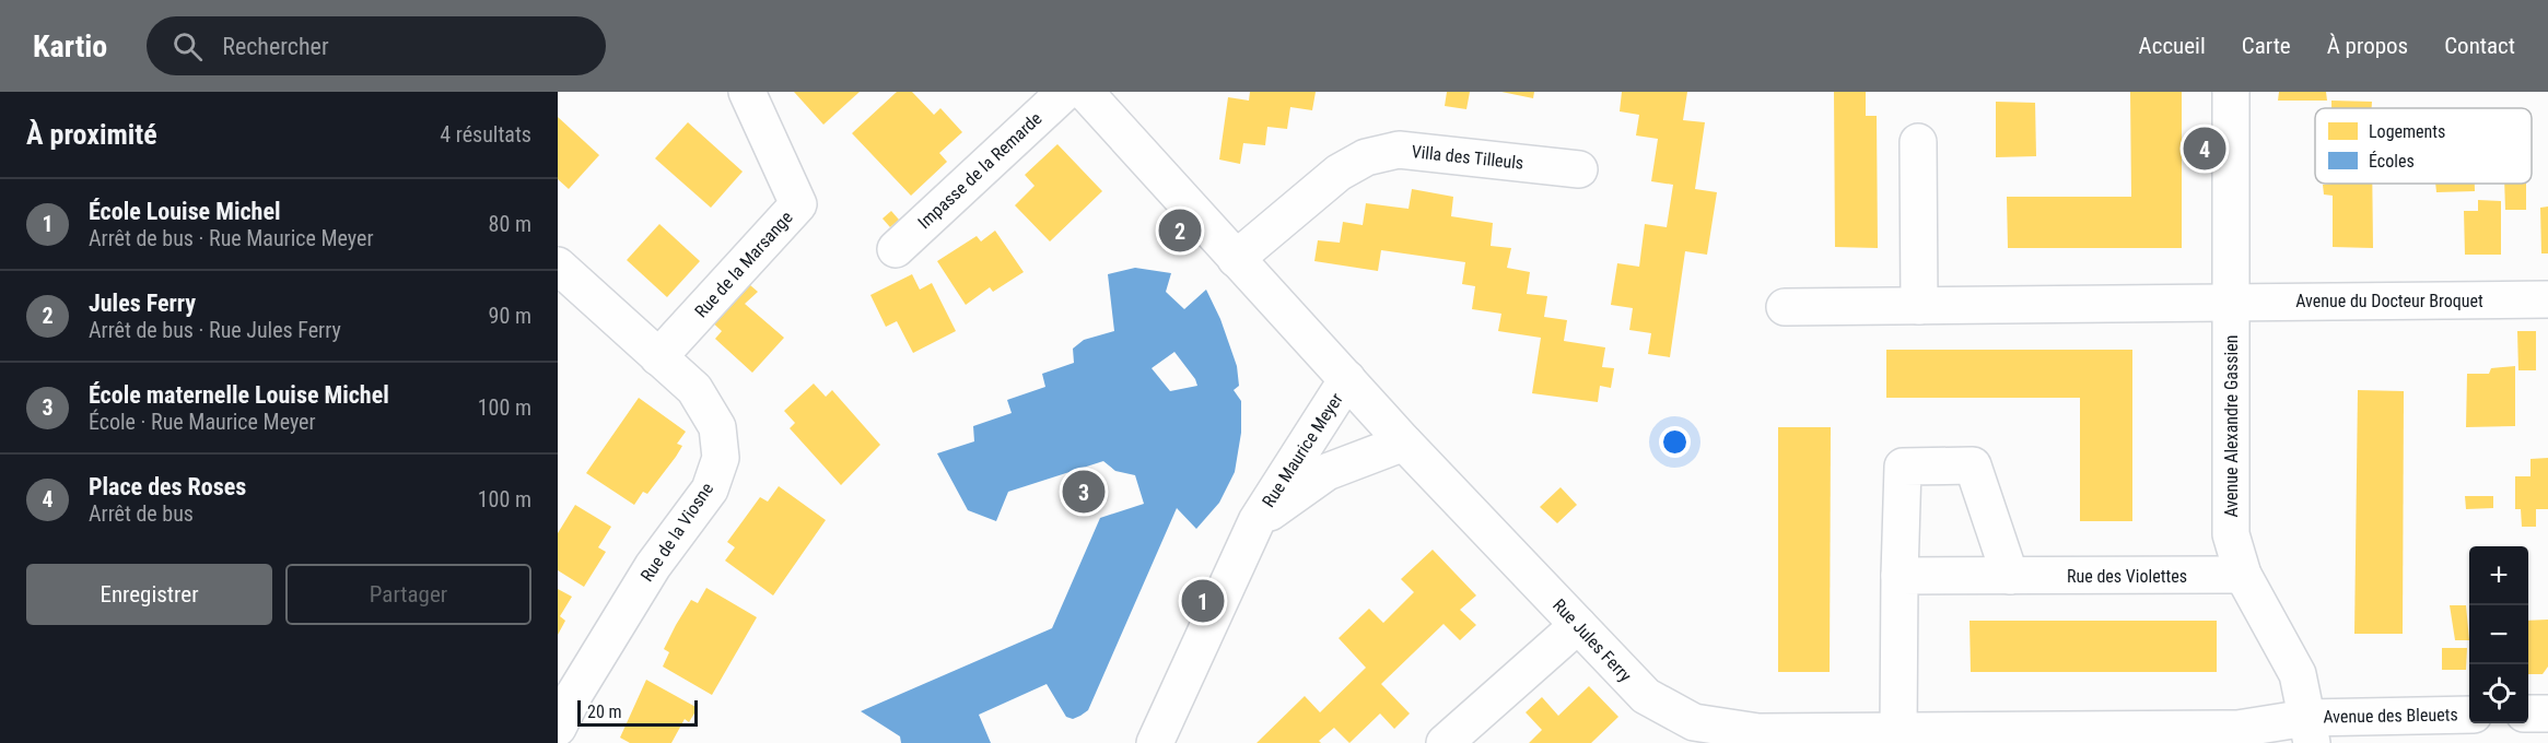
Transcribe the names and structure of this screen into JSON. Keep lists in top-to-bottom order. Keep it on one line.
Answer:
{"streets":{"street":["Villa des Tilleuls","Impasse de la Remarde","Rue de la Marsange","Avenue du Docteur Broquet","Avenue Alexandre Gassien","Rue Maurice Meyer","Rue de la Viosne","Rue des Violettes","Rue Jules Ferry","Avenue des Bleuets"]},"crossings":[["Villa des Tilleuls","Rue Jules Ferry"],["Rue de la Marsange","Rue de la Viosne"],["Avenue du Docteur Broquet","Avenue Alexandre Gassien"],["Avenue Alexandre Gassien","Rue des Violettes"],["Avenue Alexandre Gassien","Rue Jules Ferry"],["Avenue Alexandre Gassien","Avenue des Bleuets"],["Rue Maurice Meyer","Rue Jules Ferry"],["Rue Jules Ferry","Avenue des Bleuets"]],"legend":["Logements","Écoles"],"scale_bar":"20 m","page":{"header":"Kartio","search":"Rechercher","nav":["Accueil","Carte","À propos","Contact"],"heading":["À proximité","4 résultats"],"pins":["4","2","3","1"],"list":[{"mark":"1","name":"École Louise Michel","note":"Arrêt de bus · Rue Maurice Meyer","value":"80 m"},{"mark":"2","name":"Jules Ferry","note":"Arrêt de bus · Rue Jules Ferry","value":"90 m"},{"mark":"3","name":"École maternelle Louise Michel","note":"École · Rue Maurice Meyer","value":"100 m"},{"mark":"4","name":"Place des Roses","note":"Arrêt de bus","value":"100 m"}],"buttons":["Enregistrer","Partager"],"map_buttons":["+","−"],"scale":"20 m"}}
